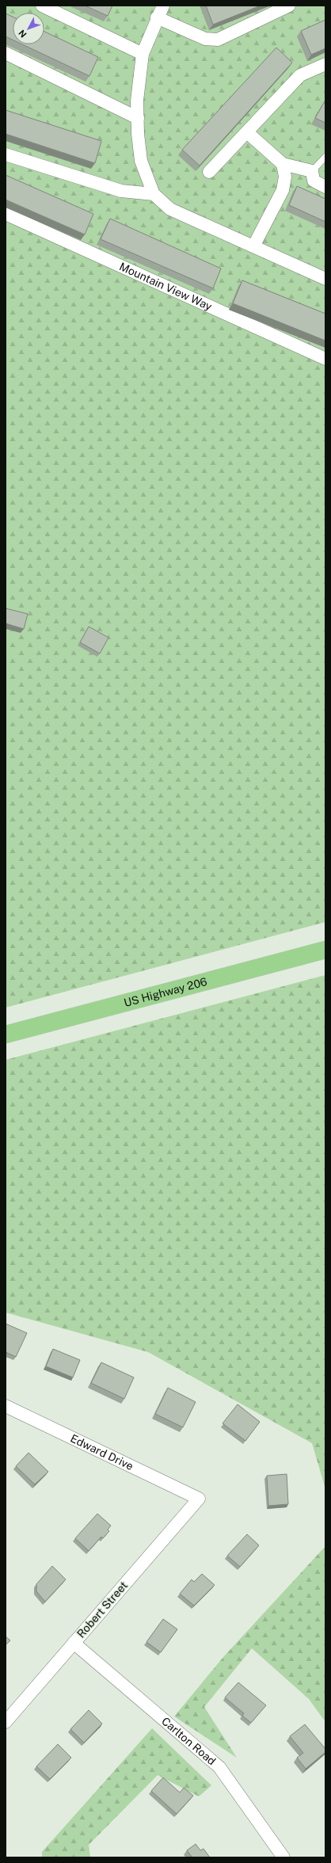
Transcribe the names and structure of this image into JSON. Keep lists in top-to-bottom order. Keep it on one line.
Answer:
{"streets":{"highway":["US Highway 206"],"street":["Mountain View Way","Edward Drive","Robert Street","Carlton Road"]},"crossings":[["Edward Drive","Robert Street"],["Robert Street","Carlton Road"]],"north":"bottom left"}
